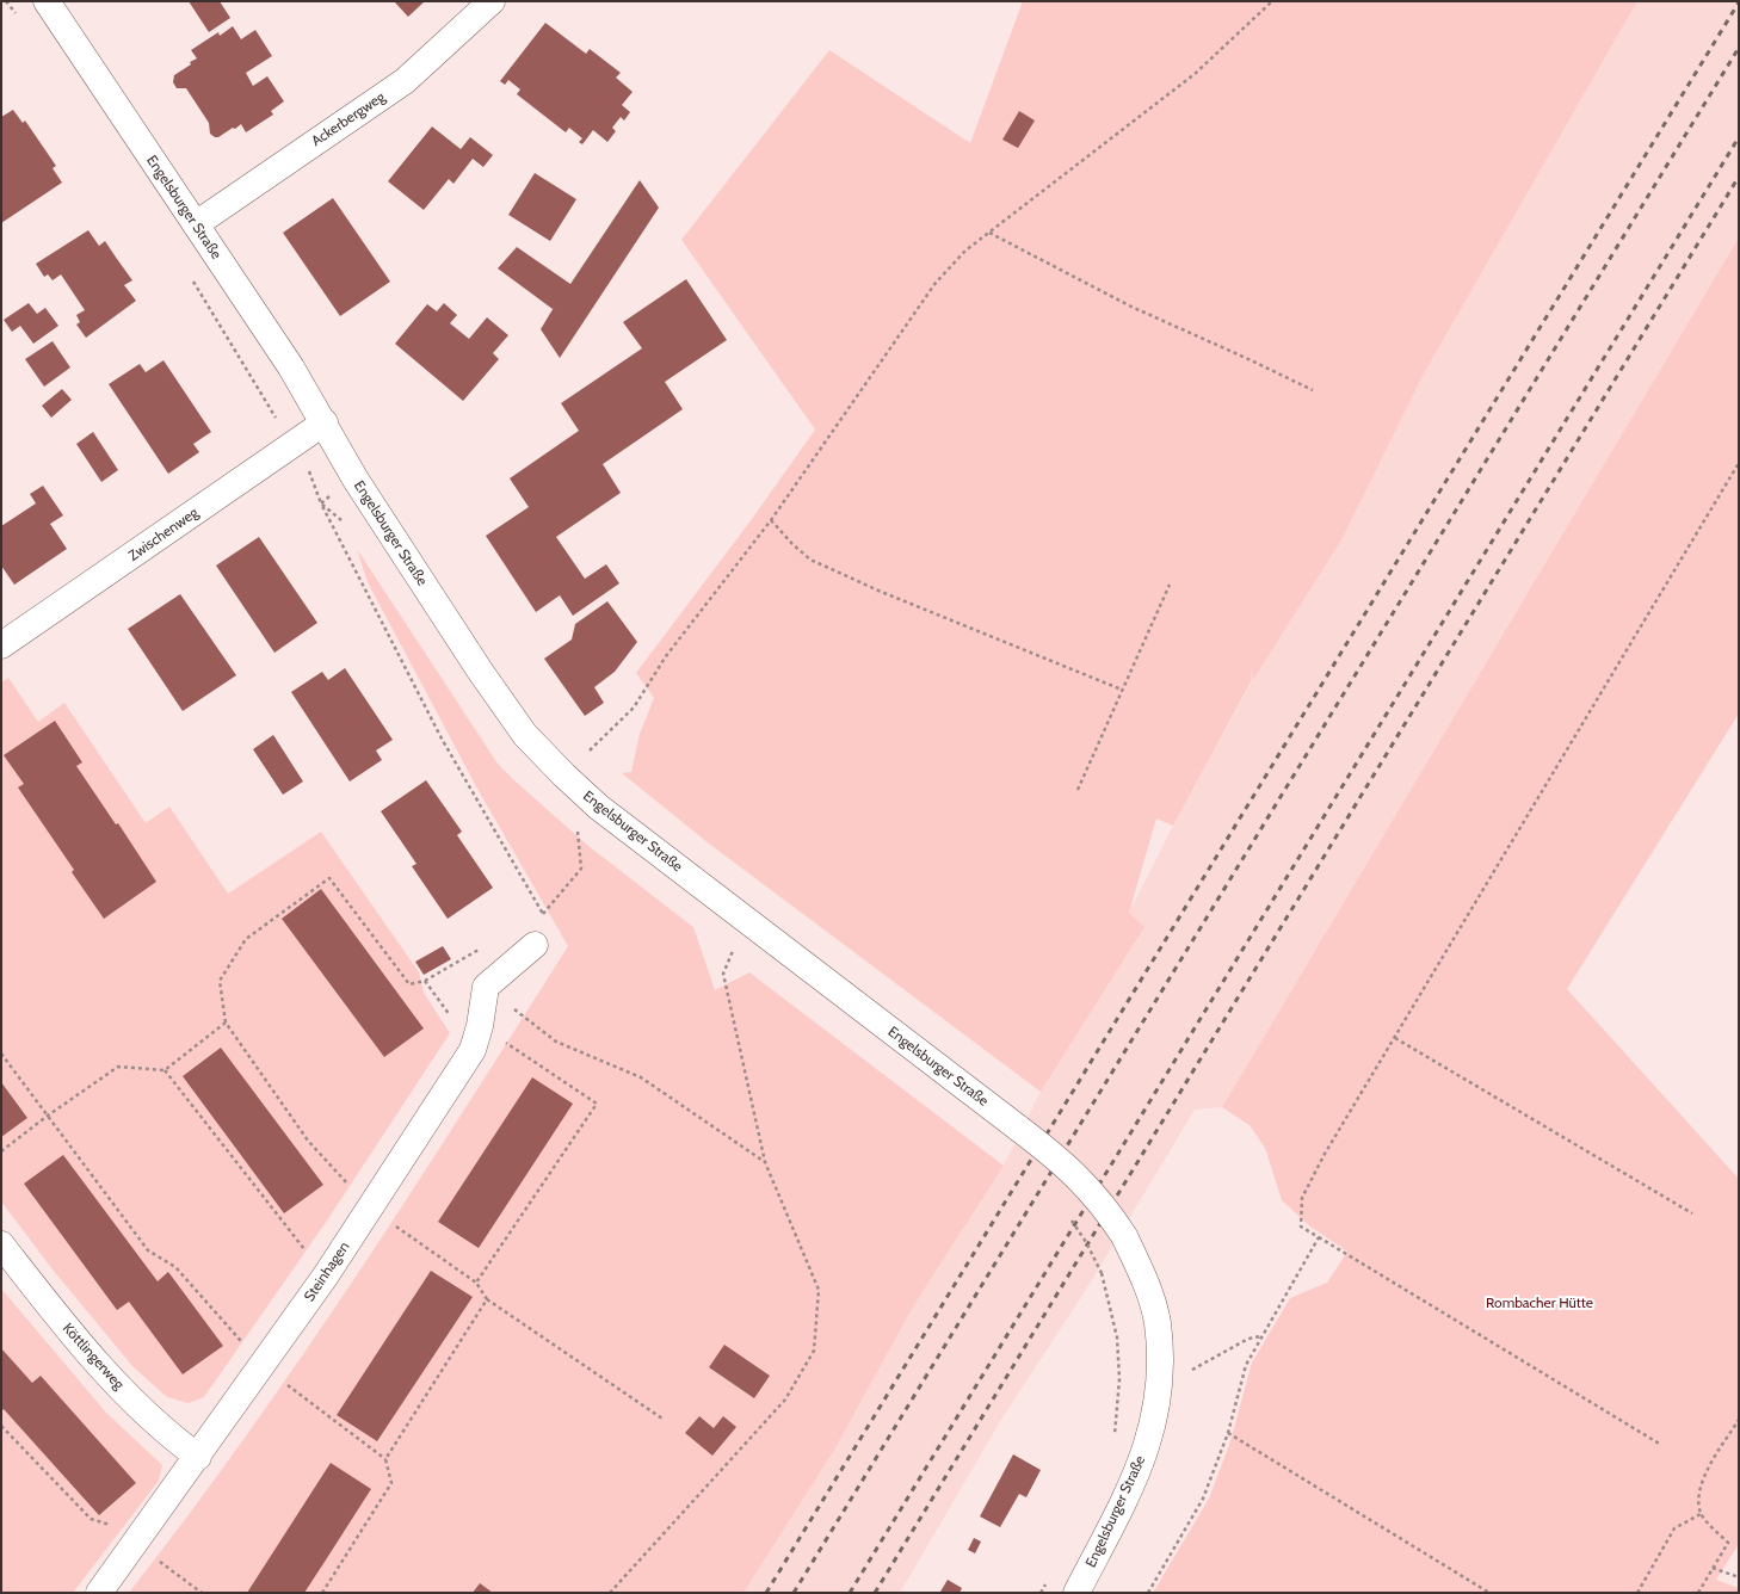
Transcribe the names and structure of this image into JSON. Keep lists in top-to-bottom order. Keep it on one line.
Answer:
{"streets":{"street":["Ackerbergweg","Engelsburger Straße","Zwischenweg","Steinhagen","Köttlingerweg"]},"crossings":[["Ackerbergweg","Engelsburger Straße"],["Engelsburger Straße","Zwischenweg"],["Steinhagen","Köttlingerweg"]],"parks":["Rombacher Hütte"]}
